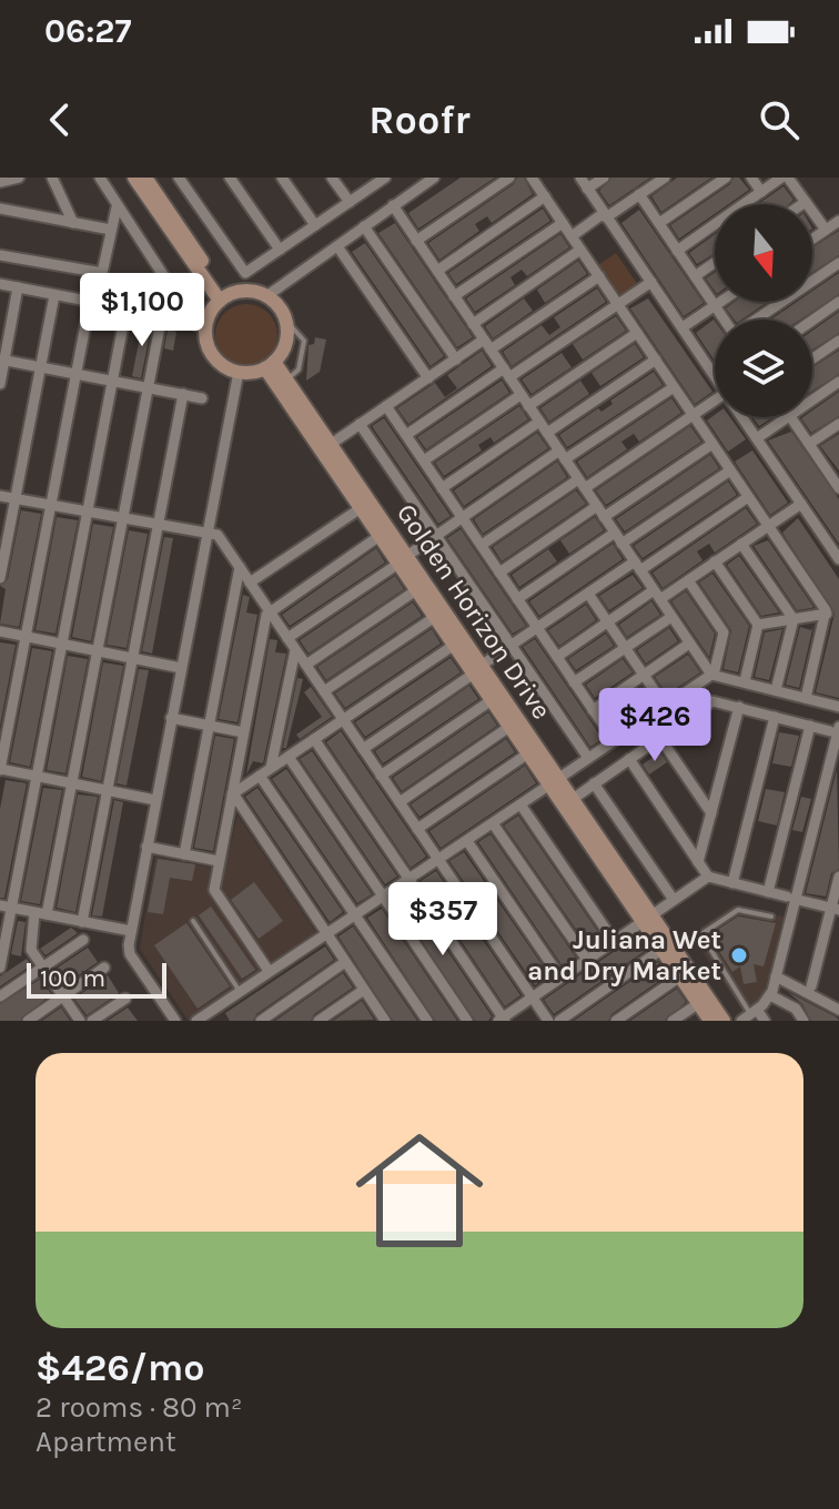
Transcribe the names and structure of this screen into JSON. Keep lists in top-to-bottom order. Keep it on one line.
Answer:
{"streets":{"street":["Golden Horizon Drive"]},"places":["Juliana Wet and Dry Market"],"scale_bar":"100 m","north":"bottom","page":{"status":"06:27","header":"Roofr","price":["$1,100","$426","$357"],"scale":"100 m","list":[{"name":"$426/mo","note":"2 rooms · 80 m² · Apartment"}]}}
